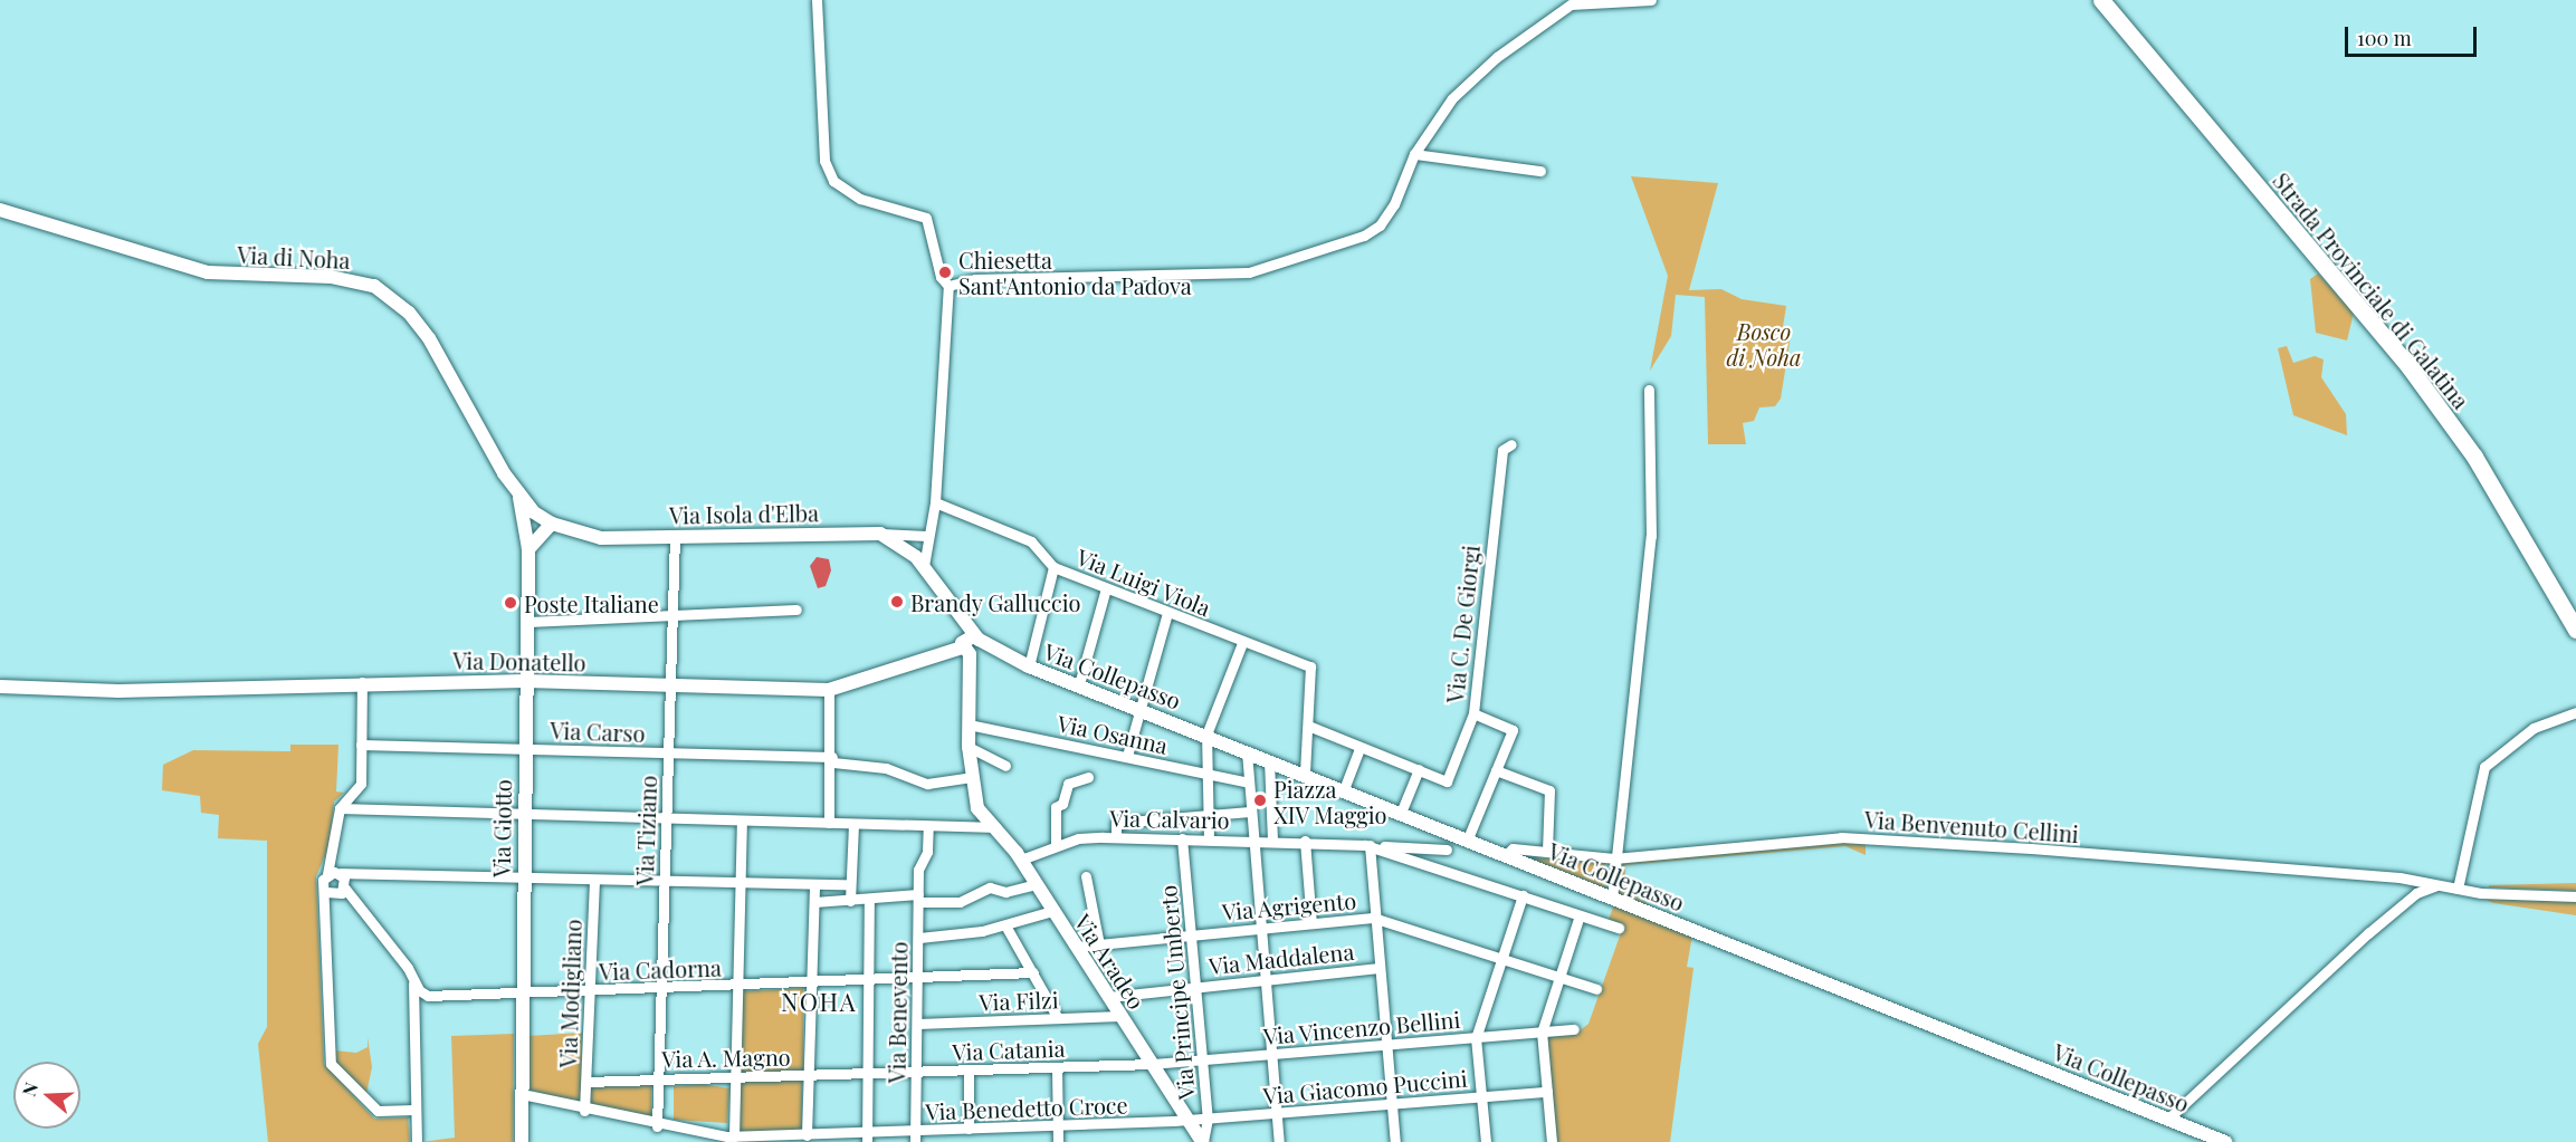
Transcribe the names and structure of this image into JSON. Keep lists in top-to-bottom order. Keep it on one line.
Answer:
{"streets":{"main road":["Strada Provinciale di Galatina"],"street":["Via di Noha","Via Isola d'Elba","Via Luigi Viola","Via C. De Giorgi","Via Donatello","Via Collepasso","Via Carso","Via Osanna","Via Calvario","Via Benvenuto Cellini","Via Giotto","Via Tiziano","Via Agrigento","Via Maddalena","Via Aradeo","Via Cadorna","Via Principe Umberto","Via Modigliano","Via Filzi","Via Benevento","Via Vincenzo Bellini","Via Catania","Via A. Magno","Via Giacomo Puccini","Via Benedetto Croce"]},"crossings":[["Via di Noha","Via Isola d'Elba"],["Via di Noha","Via Giotto"],["Via Isola d'Elba","Via Giotto"],["Via Isola d'Elba","Via Tiziano"],["Via Luigi Viola","Via C. De Giorgi"],["Via Donatello","Via Collepasso"],["Via Donatello","Via Giotto"],["Via Donatello","Via Tiziano"],["Via Collepasso","Via Benvenuto Cellini"],["Via Carso","Via Giotto"],["Via Carso","Via Tiziano"],["Via Carso","Via Aradeo"],["Via Calvario","Via Aradeo"],["Via Calvario","Via Principe Umberto"],["Via Giotto","Via Cadorna"],["Via Giotto","Via Benedetto Croce"],["Via Tiziano","Via Cadorna"],["Via Tiziano","Via A. Magno"],["Via Tiziano","Via Benedetto Croce"],["Via Agrigento","Via Aradeo"],["Via Agrigento","Via Principe Umberto"],["Via Maddalena","Via Aradeo"],["Via Maddalena","Via Principe Umberto"],["Via Aradeo","Via Principe Umberto"],["Via Aradeo","Via Filzi"],["Via Aradeo","Via Vincenzo Bellini"],["Via Aradeo","Via Catania"],["Via Aradeo","Via Giacomo Puccini"],["Via Aradeo","Via Benedetto Croce"],["Via Cadorna","Via Modigliano"],["Via Cadorna","Via Benevento"],["Via Principe Umberto","Via Vincenzo Bellini"],["Via Principe Umberto","Via Giacomo Puccini"],["Via Modigliano","Via A. Magno"],["Via Modigliano","Via Benedetto Croce"],["Via Filzi","Via Benevento"],["Via Benevento","Via Catania"],["Via Benevento","Via Benedetto Croce"],["Via Vincenzo Bellini","Via Catania"],["Via Catania","Via A. Magno"],["Via Giacomo Puccini","Via Benedetto Croce"]],"districts":["NOHA"],"parks":["Bosco di Noha"],"places":["Chiesetta Sant'Antonio da Padova","Brandy Galluccio","Poste Italiane","Piazza XIV Maggio"],"scale_bar":"100 m","north":"left"}
